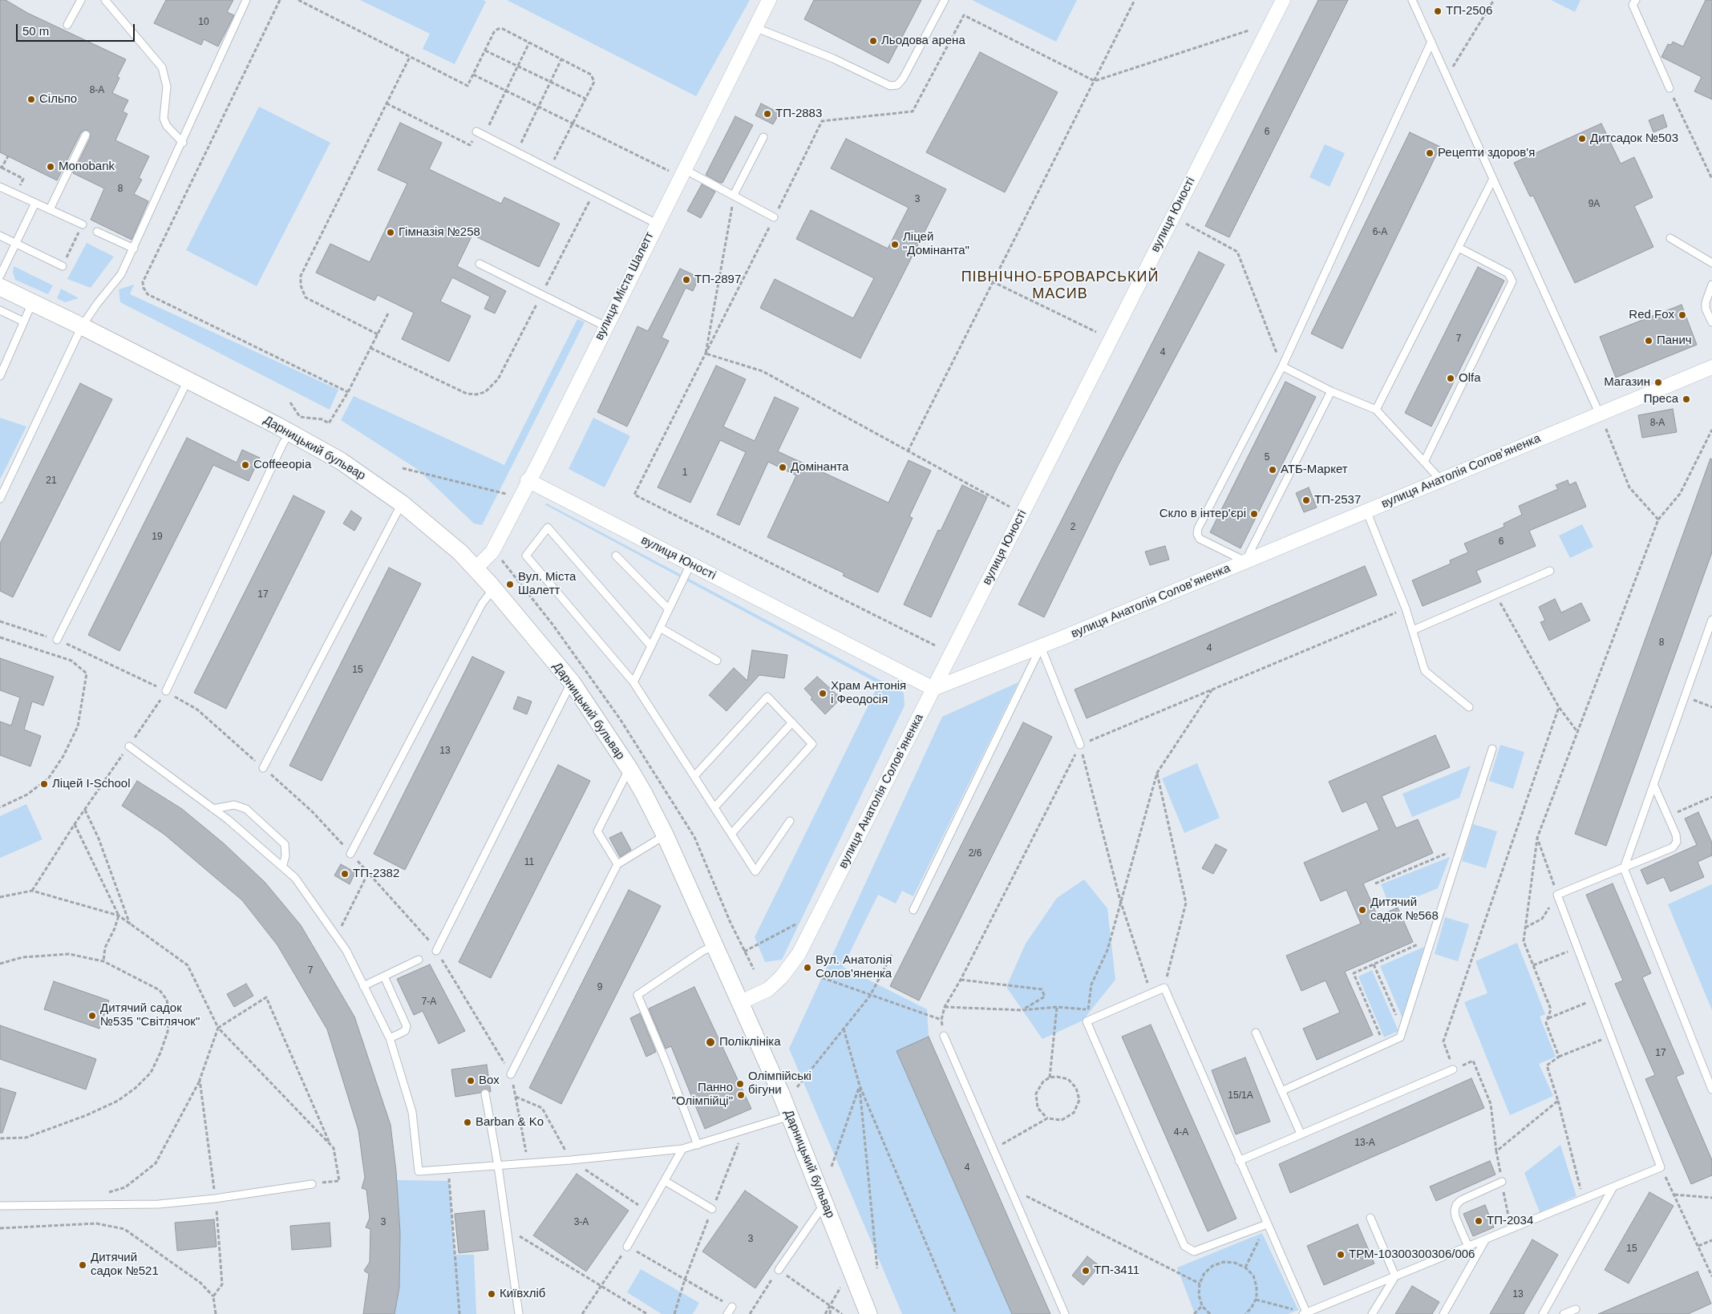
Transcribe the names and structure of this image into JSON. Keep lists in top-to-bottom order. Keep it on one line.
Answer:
{"streets":{"street":["вулиця Юності","вулиця Міста Шалетт","Дарницький бульвар","вулиця Анатолія Соловʼяненка"]},"crossings":[["вулиця Юності","вулиця Міста Шалетт"],["вулиця Юності","вулиця Анатолія Соловʼяненка"],["вулиця Міста Шалетт","Дарницький бульвар"],["Дарницький бульвар","вулиця Анатолія Соловʼяненка"]],"districts":["ПІВНІЧНО-БРОВАРСЬКИЙ МАСИВ"],"places":["ТП-2506","Льодова арена","Сільпо","ТП-2883","Дитсадок №503","Рецепти здоров'я","Monobank","Гімназія №258","Ліцей \"Домінанта\"","ТП-2897","Red Fox","Панич","Olfa","Магазин","Преса","Coffeeopia","Домінанта","АТБ-Маркет","ТП-2537","Скло в інтер'єрі","Вул. Міста Шалетт","Храм Антонія і Феодосія","Ліцей I-School","ТП-2382","Дитячий садок №568","Вул. Анатолія Солов'яненка","Дитячий садок №535 \"Світлячок\"","Поліклініка","Box","Олімпійські бігуни","Панно \"Олімпійці\"","Barban & Ko","ТП-2034","ТРМ-10300300306/006","Дитячий садок №521","ТП-3411","Київхліб"],"house_numbers":["10","8-А","6","8","3","9А","6-А","7","4","8-А","5","1","21","2","19","6","17","8","4","15","13","2/6","11","7","9","7-А","17","15/1А","4-А","13-А","4","3","3-А","3","15","13"],"scale_bar":"50 m"}
